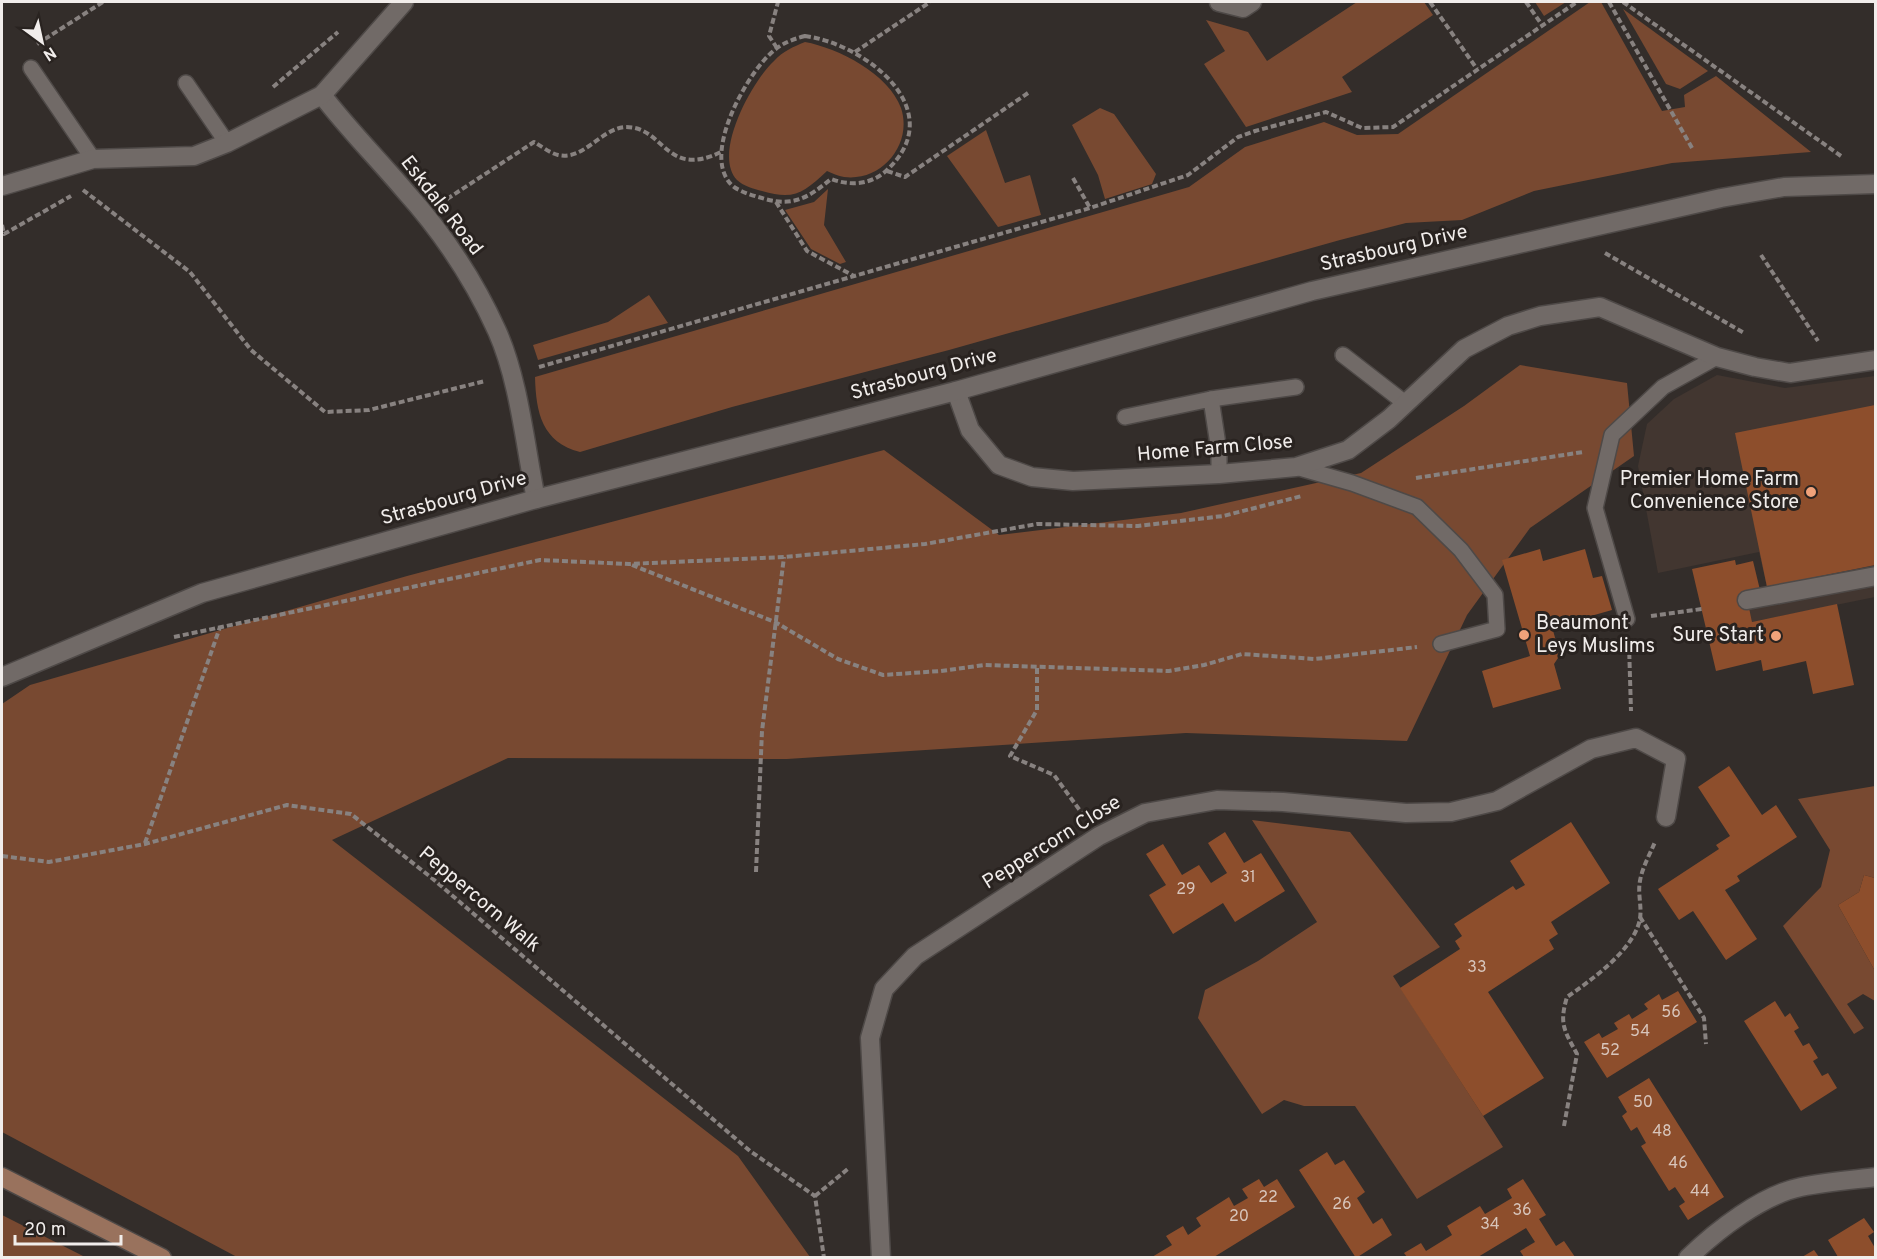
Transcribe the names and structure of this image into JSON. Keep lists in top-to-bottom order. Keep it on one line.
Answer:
{"streets":{"street":["Eskdale Road","Strasbourg Drive","Home Farm Close","Peppercorn Close"],"path":["Peppercorn Walk"]},"crossings":[["Eskdale Road","Strasbourg Drive"],["Strasbourg Drive","Home Farm Close"]],"places":["Premier Home Farm Convenience Store","Beaumont Leys Muslims","Sure Start"],"house_numbers":["31","29","33","56","54","52","50","48","46","44","22","26","36","20","34"],"scale_bar":"20 m","north":"bottom right"}
